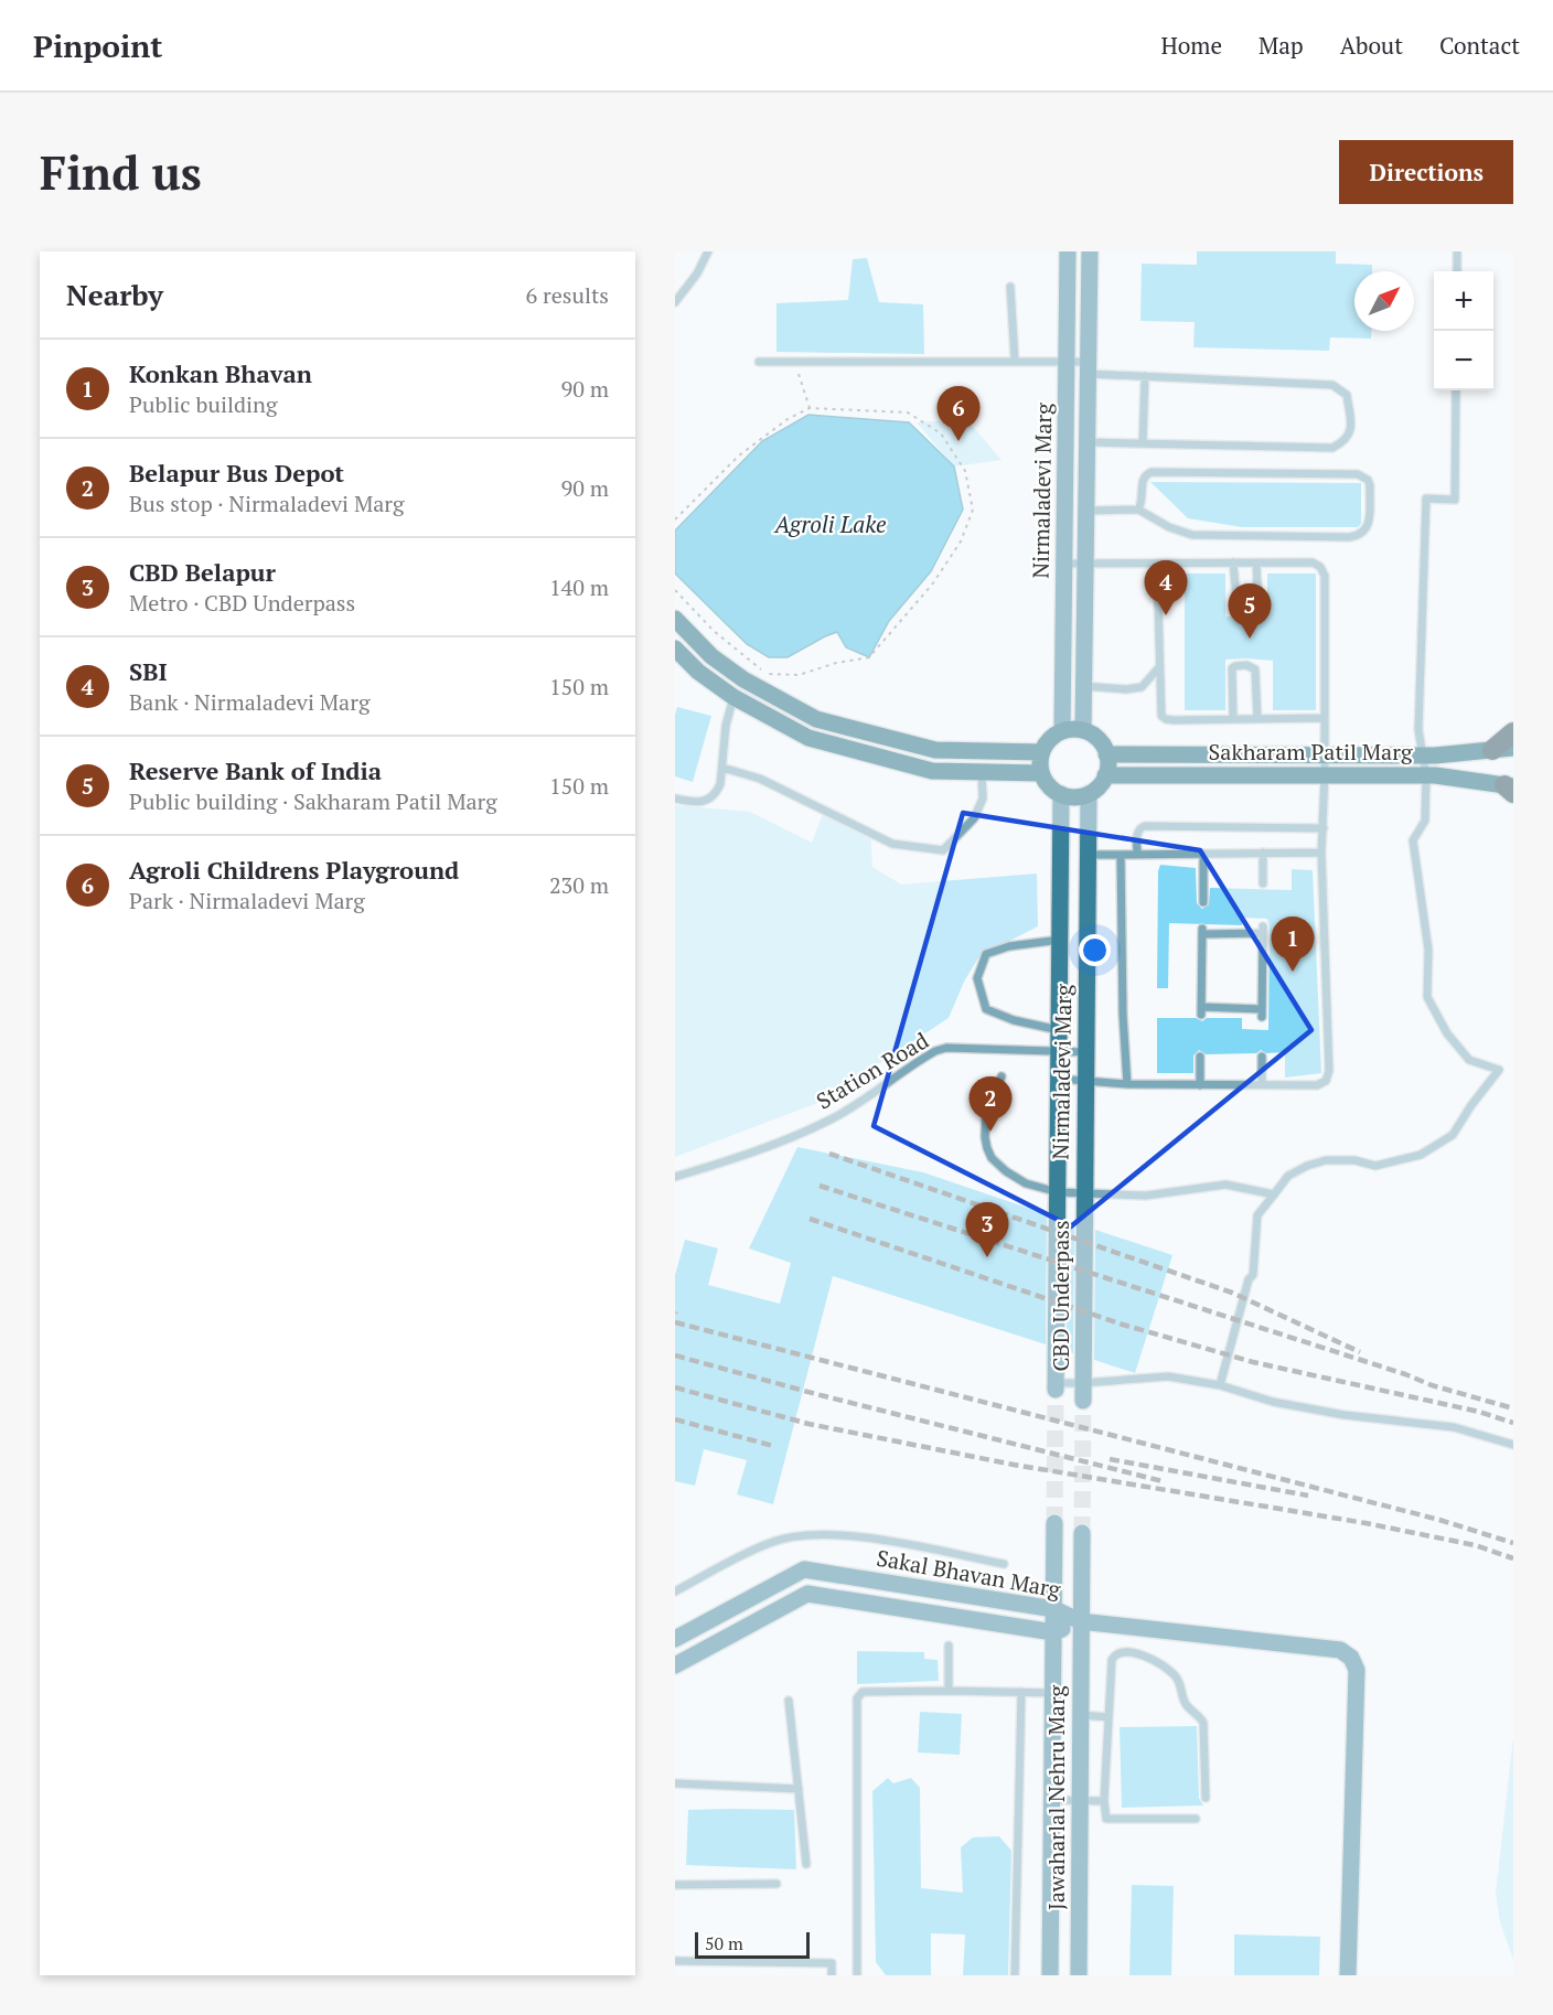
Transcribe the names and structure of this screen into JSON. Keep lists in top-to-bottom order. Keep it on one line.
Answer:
{"streets":{"main road":["Nirmaladevi Marg","Sakharam Patil Marg","CBD Underpass","Sakal Bhavan Marg","Jawaharlal Nehru Marg"],"lane":["Station Road"]},"crossings":[["Nirmaladevi Marg","Sakharam Patil Marg"],["Nirmaladevi Marg","Station Road"],["Nirmaladevi Marg","CBD Underpass"],["Sakal Bhavan Marg","Jawaharlal Nehru Marg"]],"water":["Agroli Lake"],"scale_bar":"50 m","north":"top right","page":{"header":"Pinpoint","nav":["Home","Map","About","Contact"],"buttons":"Directions","title":"Find us","heading":["Nearby","6 results"],"map_buttons":["+","−"],"list":[{"mark":"1","name":"Konkan Bhavan","note":"Public building","value":"90 m"},{"mark":"2","name":"Belapur Bus Depot","note":"Bus stop · Nirmaladevi Marg","value":"90 m"},{"mark":"3","name":"CBD Belapur","note":"Metro · CBD Underpass","value":"140 m"},{"mark":"4","name":"SBI","note":"Bank · Nirmaladevi Marg","value":"150 m"},{"mark":"5","name":"Reserve Bank of India","note":"Public building · Sakharam Patil Marg","value":"150 m"},{"mark":"6","name":"Agroli Childrens Playground","note":"Park · Nirmaladevi Marg","value":"230 m"}],"pins":["6","4","5","1","2","3"],"scale":"50 m"}}
